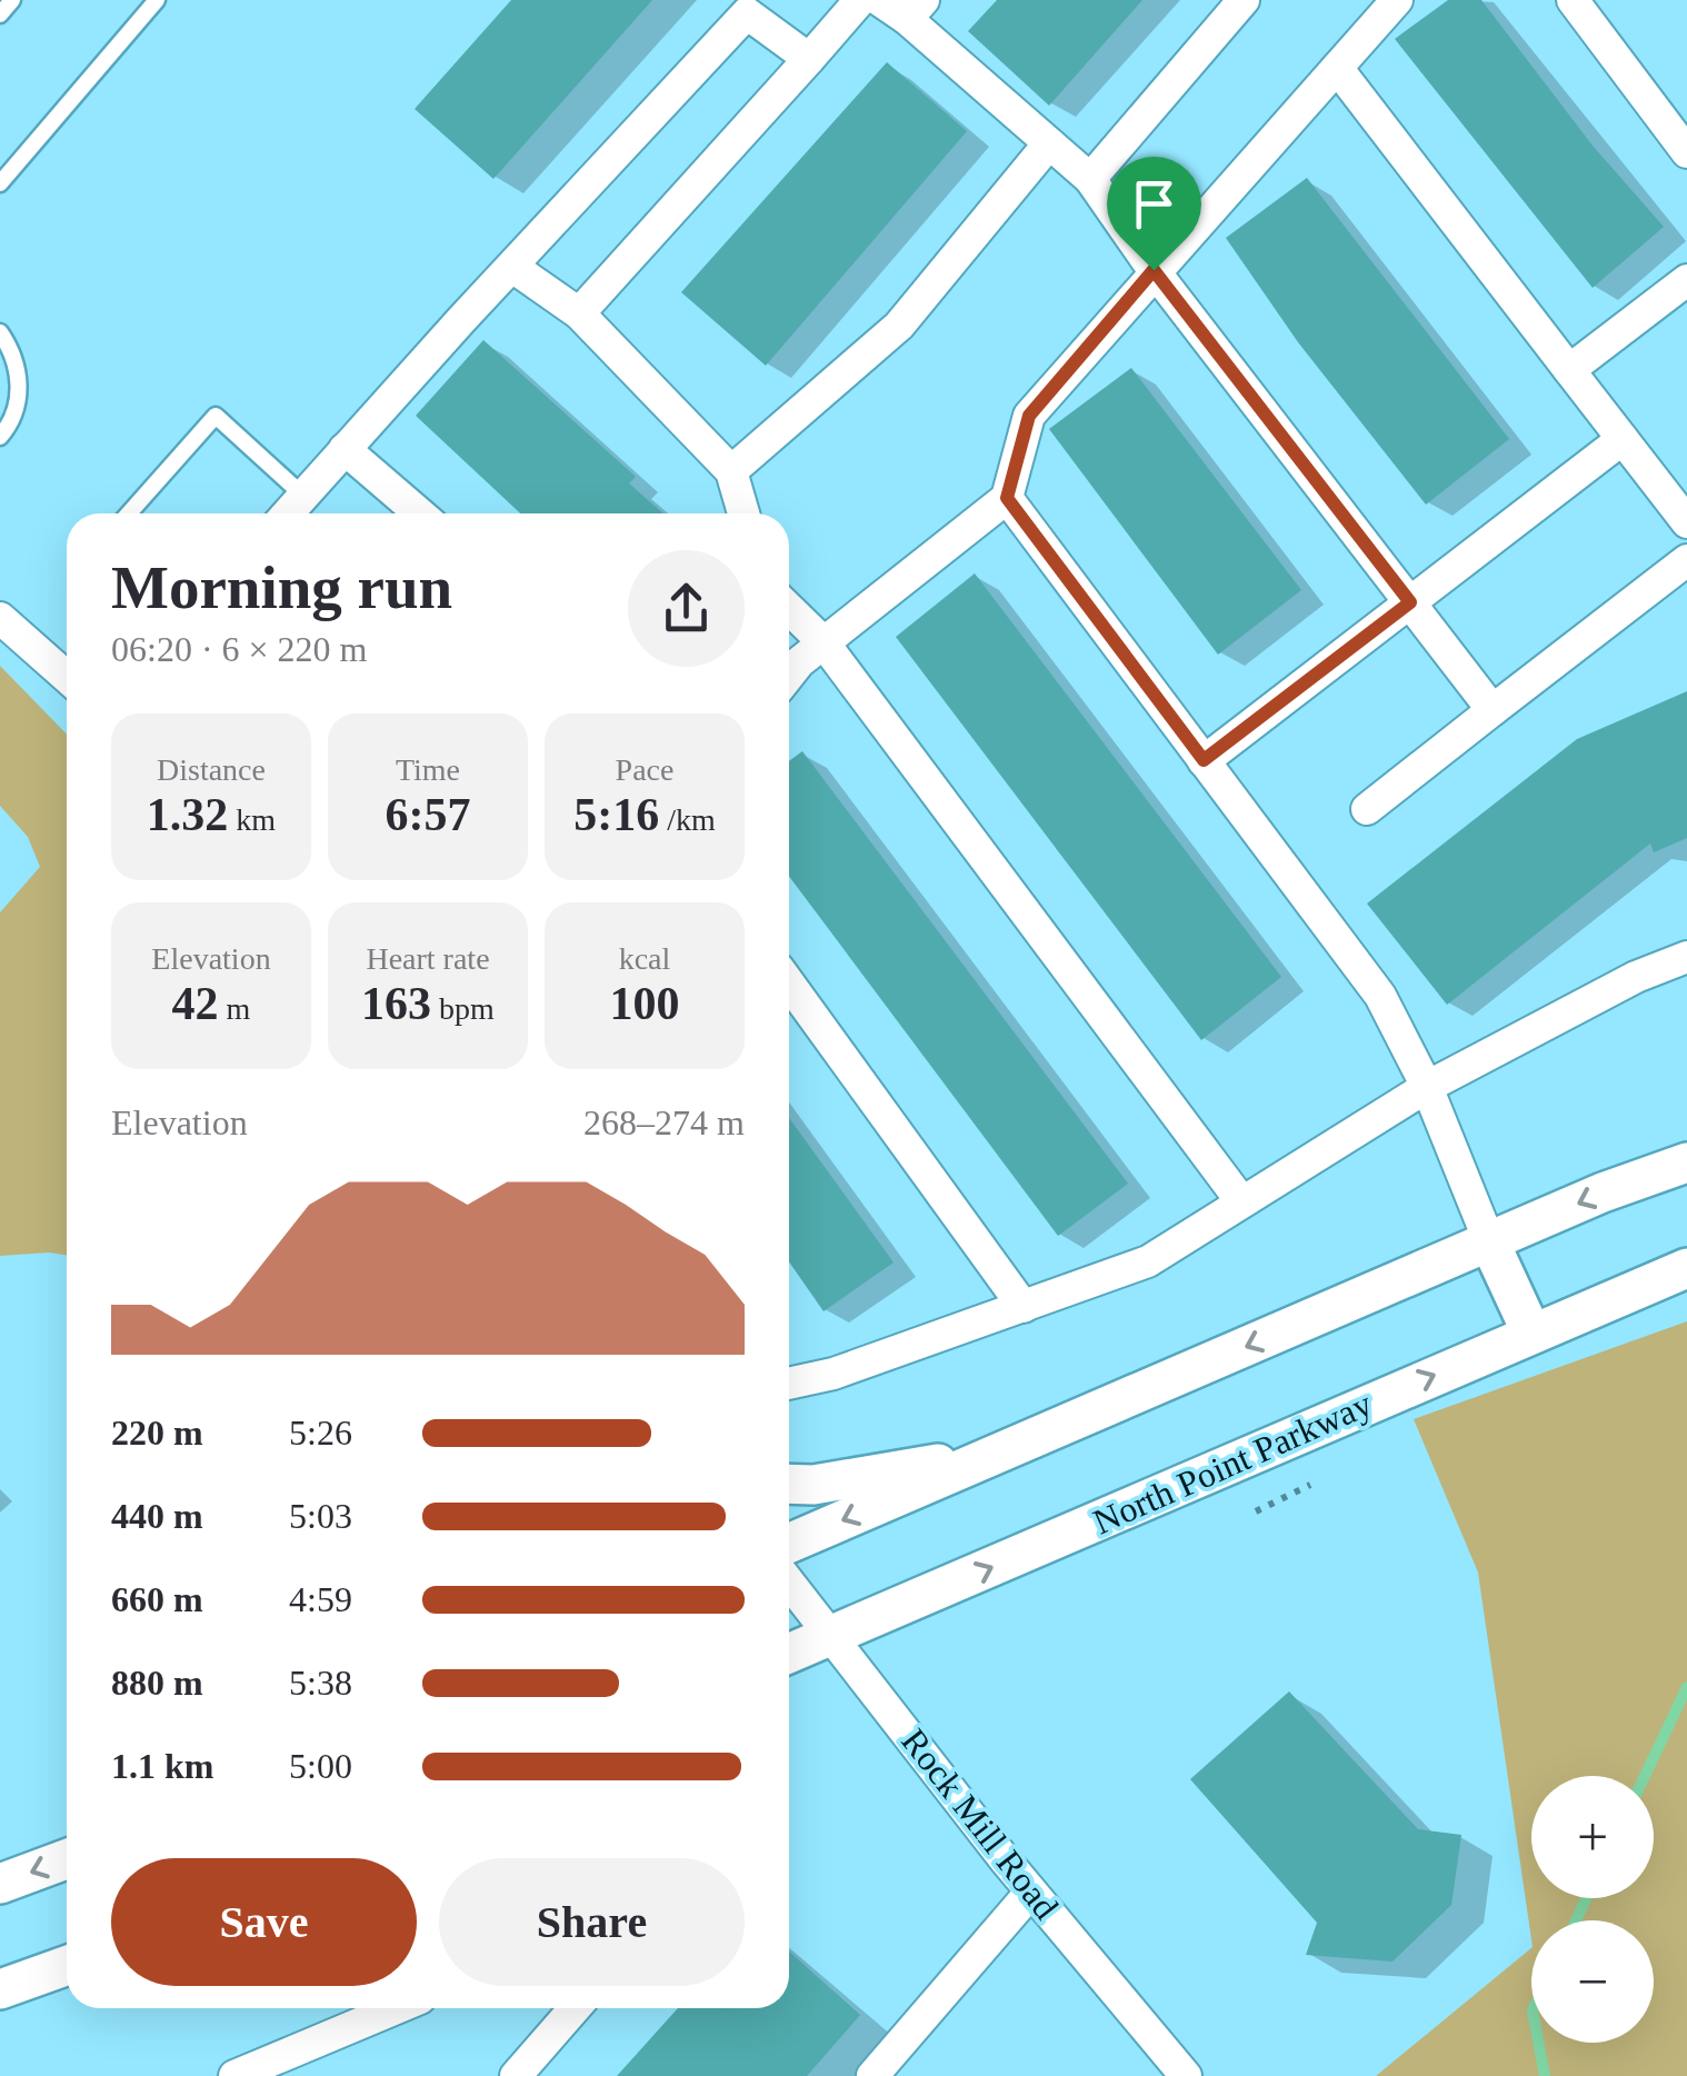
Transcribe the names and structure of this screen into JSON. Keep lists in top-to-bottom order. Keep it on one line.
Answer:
{"streets":{"street":["North Point Parkway","Rock Mill Road"]},"crossings":[["North Point Parkway","Rock Mill Road"]],"page":{"heading":["Morning run","06:20 · 6 × 220 m"],"stats":[["Distance","1.32 km"],["Time","6:57"],["Pace","5:16 /km"],["Elevation","42 m"],["Heart rate","163 bpm"],["kcal","100"]],"chart":["Elevation","268–274 m"],"list":[{"name":"220 m","note":"5:26"},{"name":"440 m","note":"5:03"},{"name":"660 m","note":"4:59"},{"name":"880 m","note":"5:38"},{"name":"1.1 km","note":"5:00"}],"map_buttons":["+","−"],"buttons":["Save","Share"]}}
